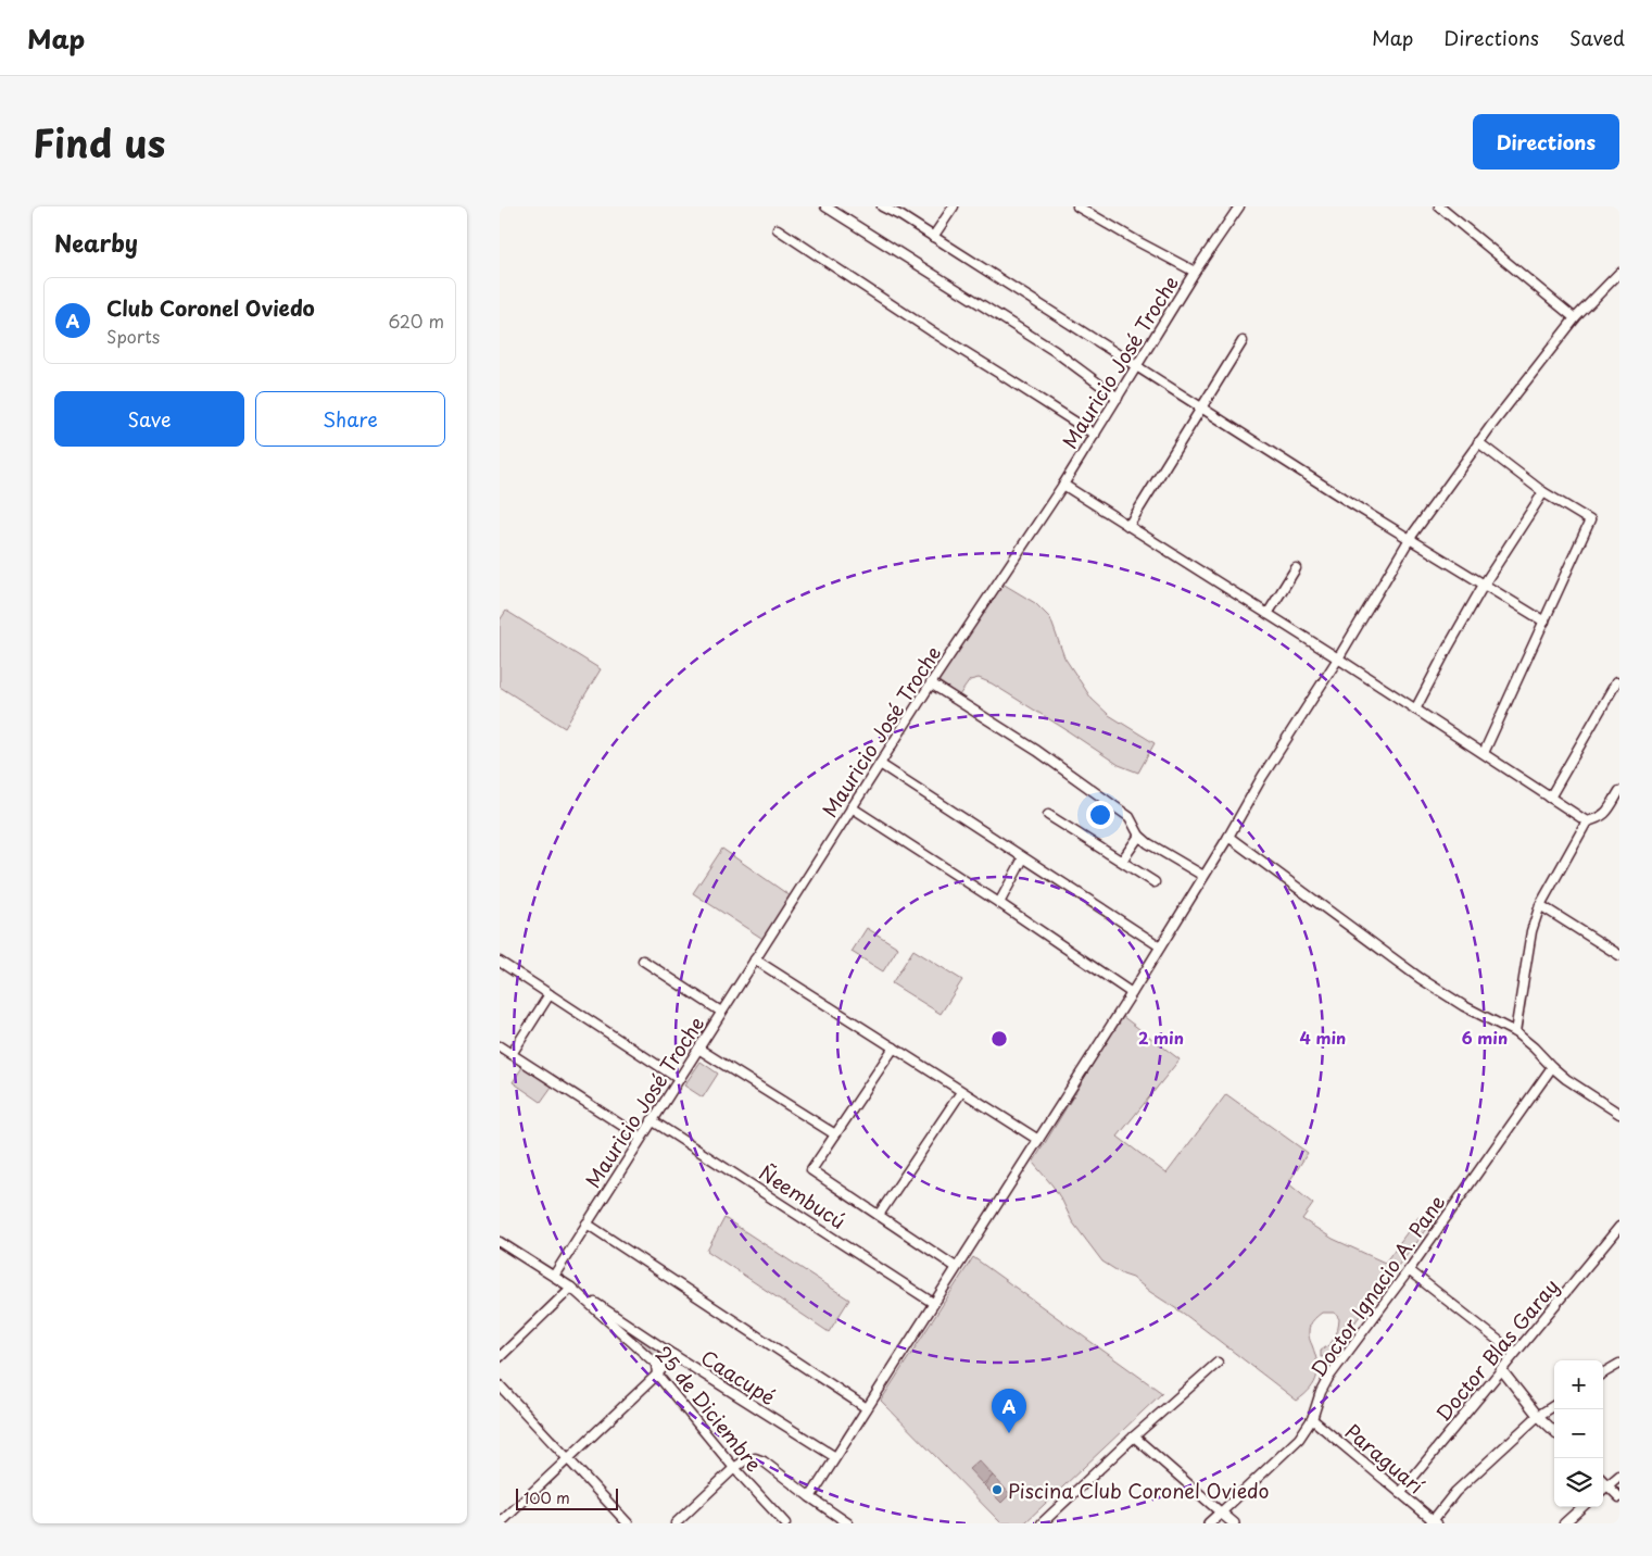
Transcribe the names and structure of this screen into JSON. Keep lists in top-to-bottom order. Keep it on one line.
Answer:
{"streets":{"street":["Mauricio José Troche","Ñeembucú","Doctor Ignacio A. Pane","Doctor Blas Garay","Caacupé","25 de Diciembre","Paraguarí"]},"crossings":[["Mauricio José Troche","Ñeembucú"],["Mauricio José Troche","25 de Diciembre"],["Doctor Ignacio A. Pane","Paraguarí"],["Doctor Blas Garay","Paraguarí"],["Caacupé","25 de Diciembre"]],"places":["Piscina Club Coronel Oviedo"],"scale_bar":"100 m","page":{"header":"Map","nav":["Map","Directions","Saved"],"title":"Find us","buttons":["Directions",["Save","Share"]],"heading":"Nearby","list":[{"mark":"A","name":"Club Coronel Oviedo","note":"Sports","value":"620 m"}],"map_buttons":["+","−"],"pins":"A","scale":"100 m"},"rings":["2 min","4 min","6 min"]}
